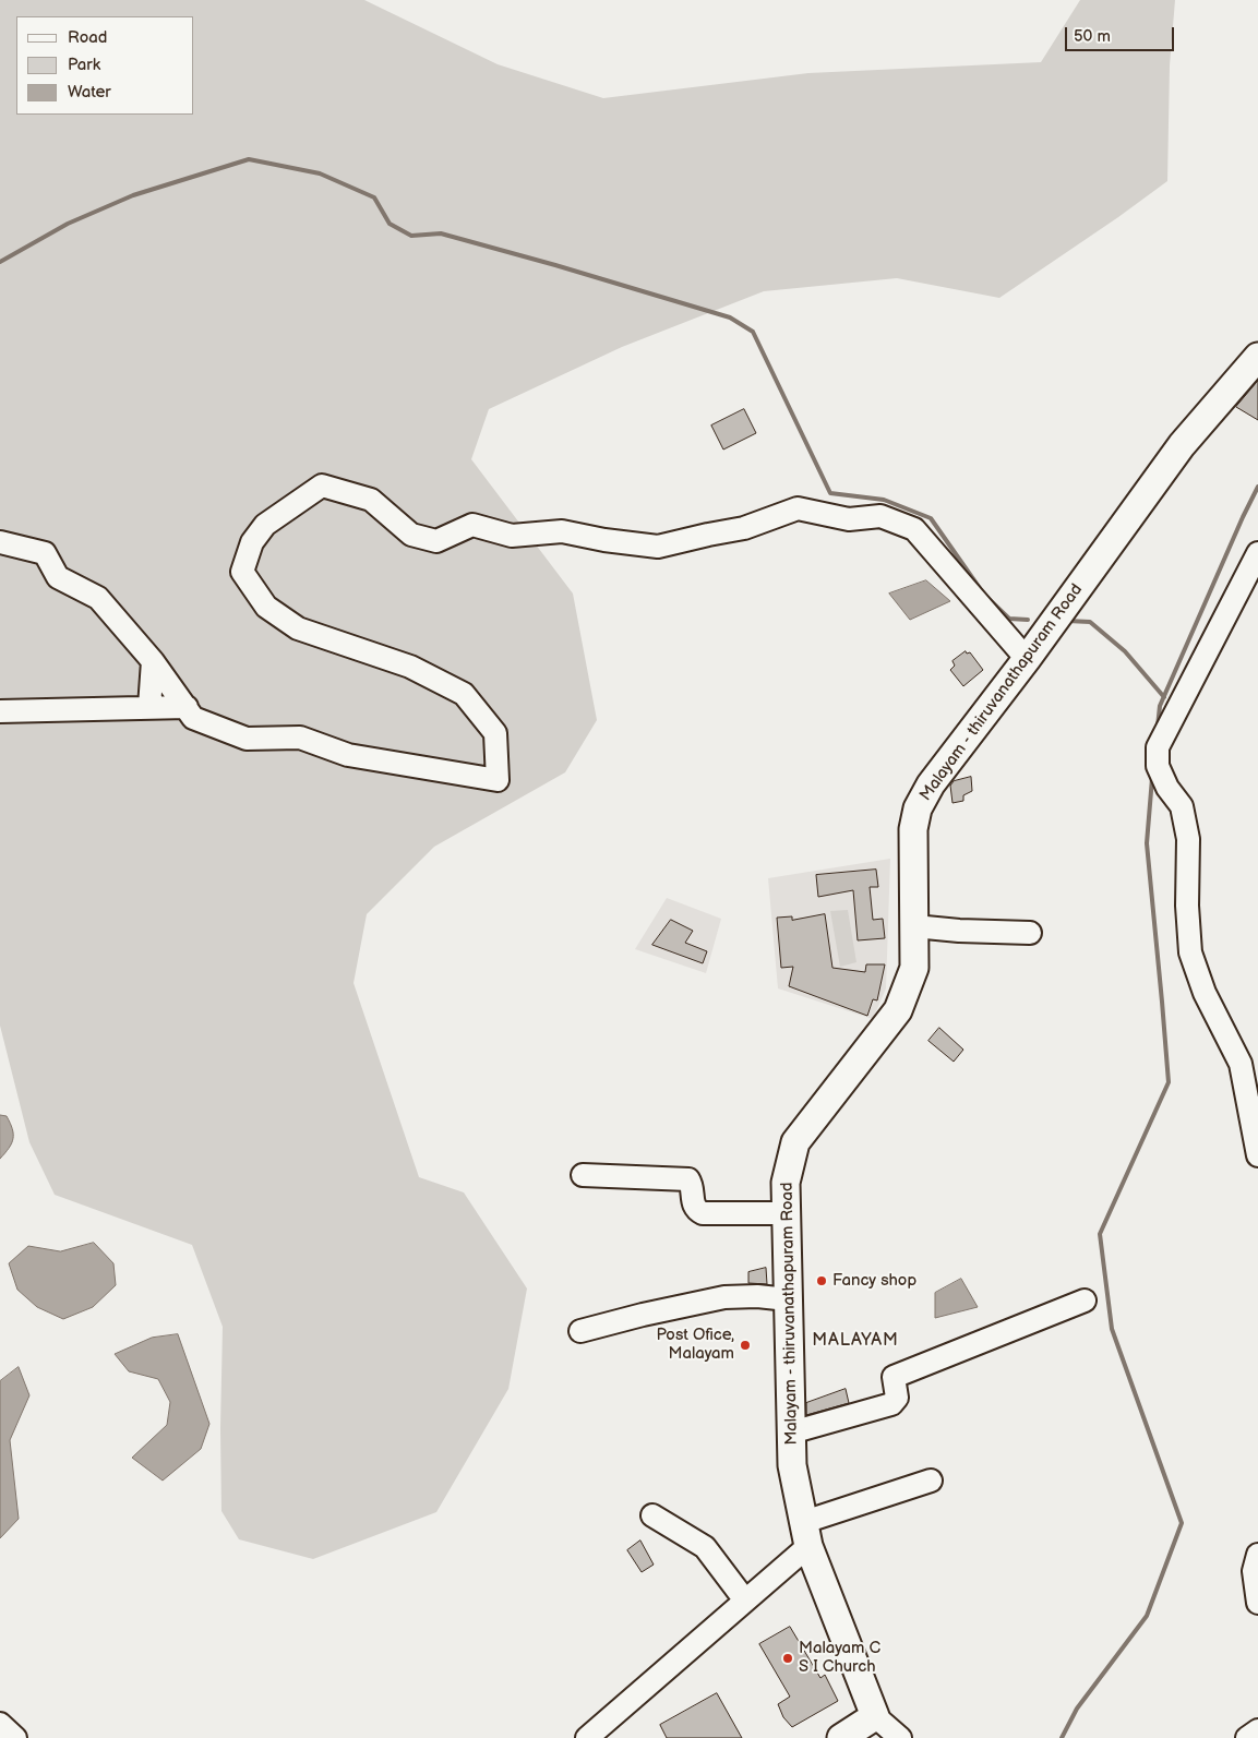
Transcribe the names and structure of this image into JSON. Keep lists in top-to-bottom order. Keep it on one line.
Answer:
{"streets":{"main road":["Malayam - thiruvanathapuram Road"]},"districts":["MALAYAM"],"places":["Fancy shop","Post Ofice, Malayam","Malayam C S I Church"],"legend":["Road","Park","Water"],"scale_bar":"50 m"}
